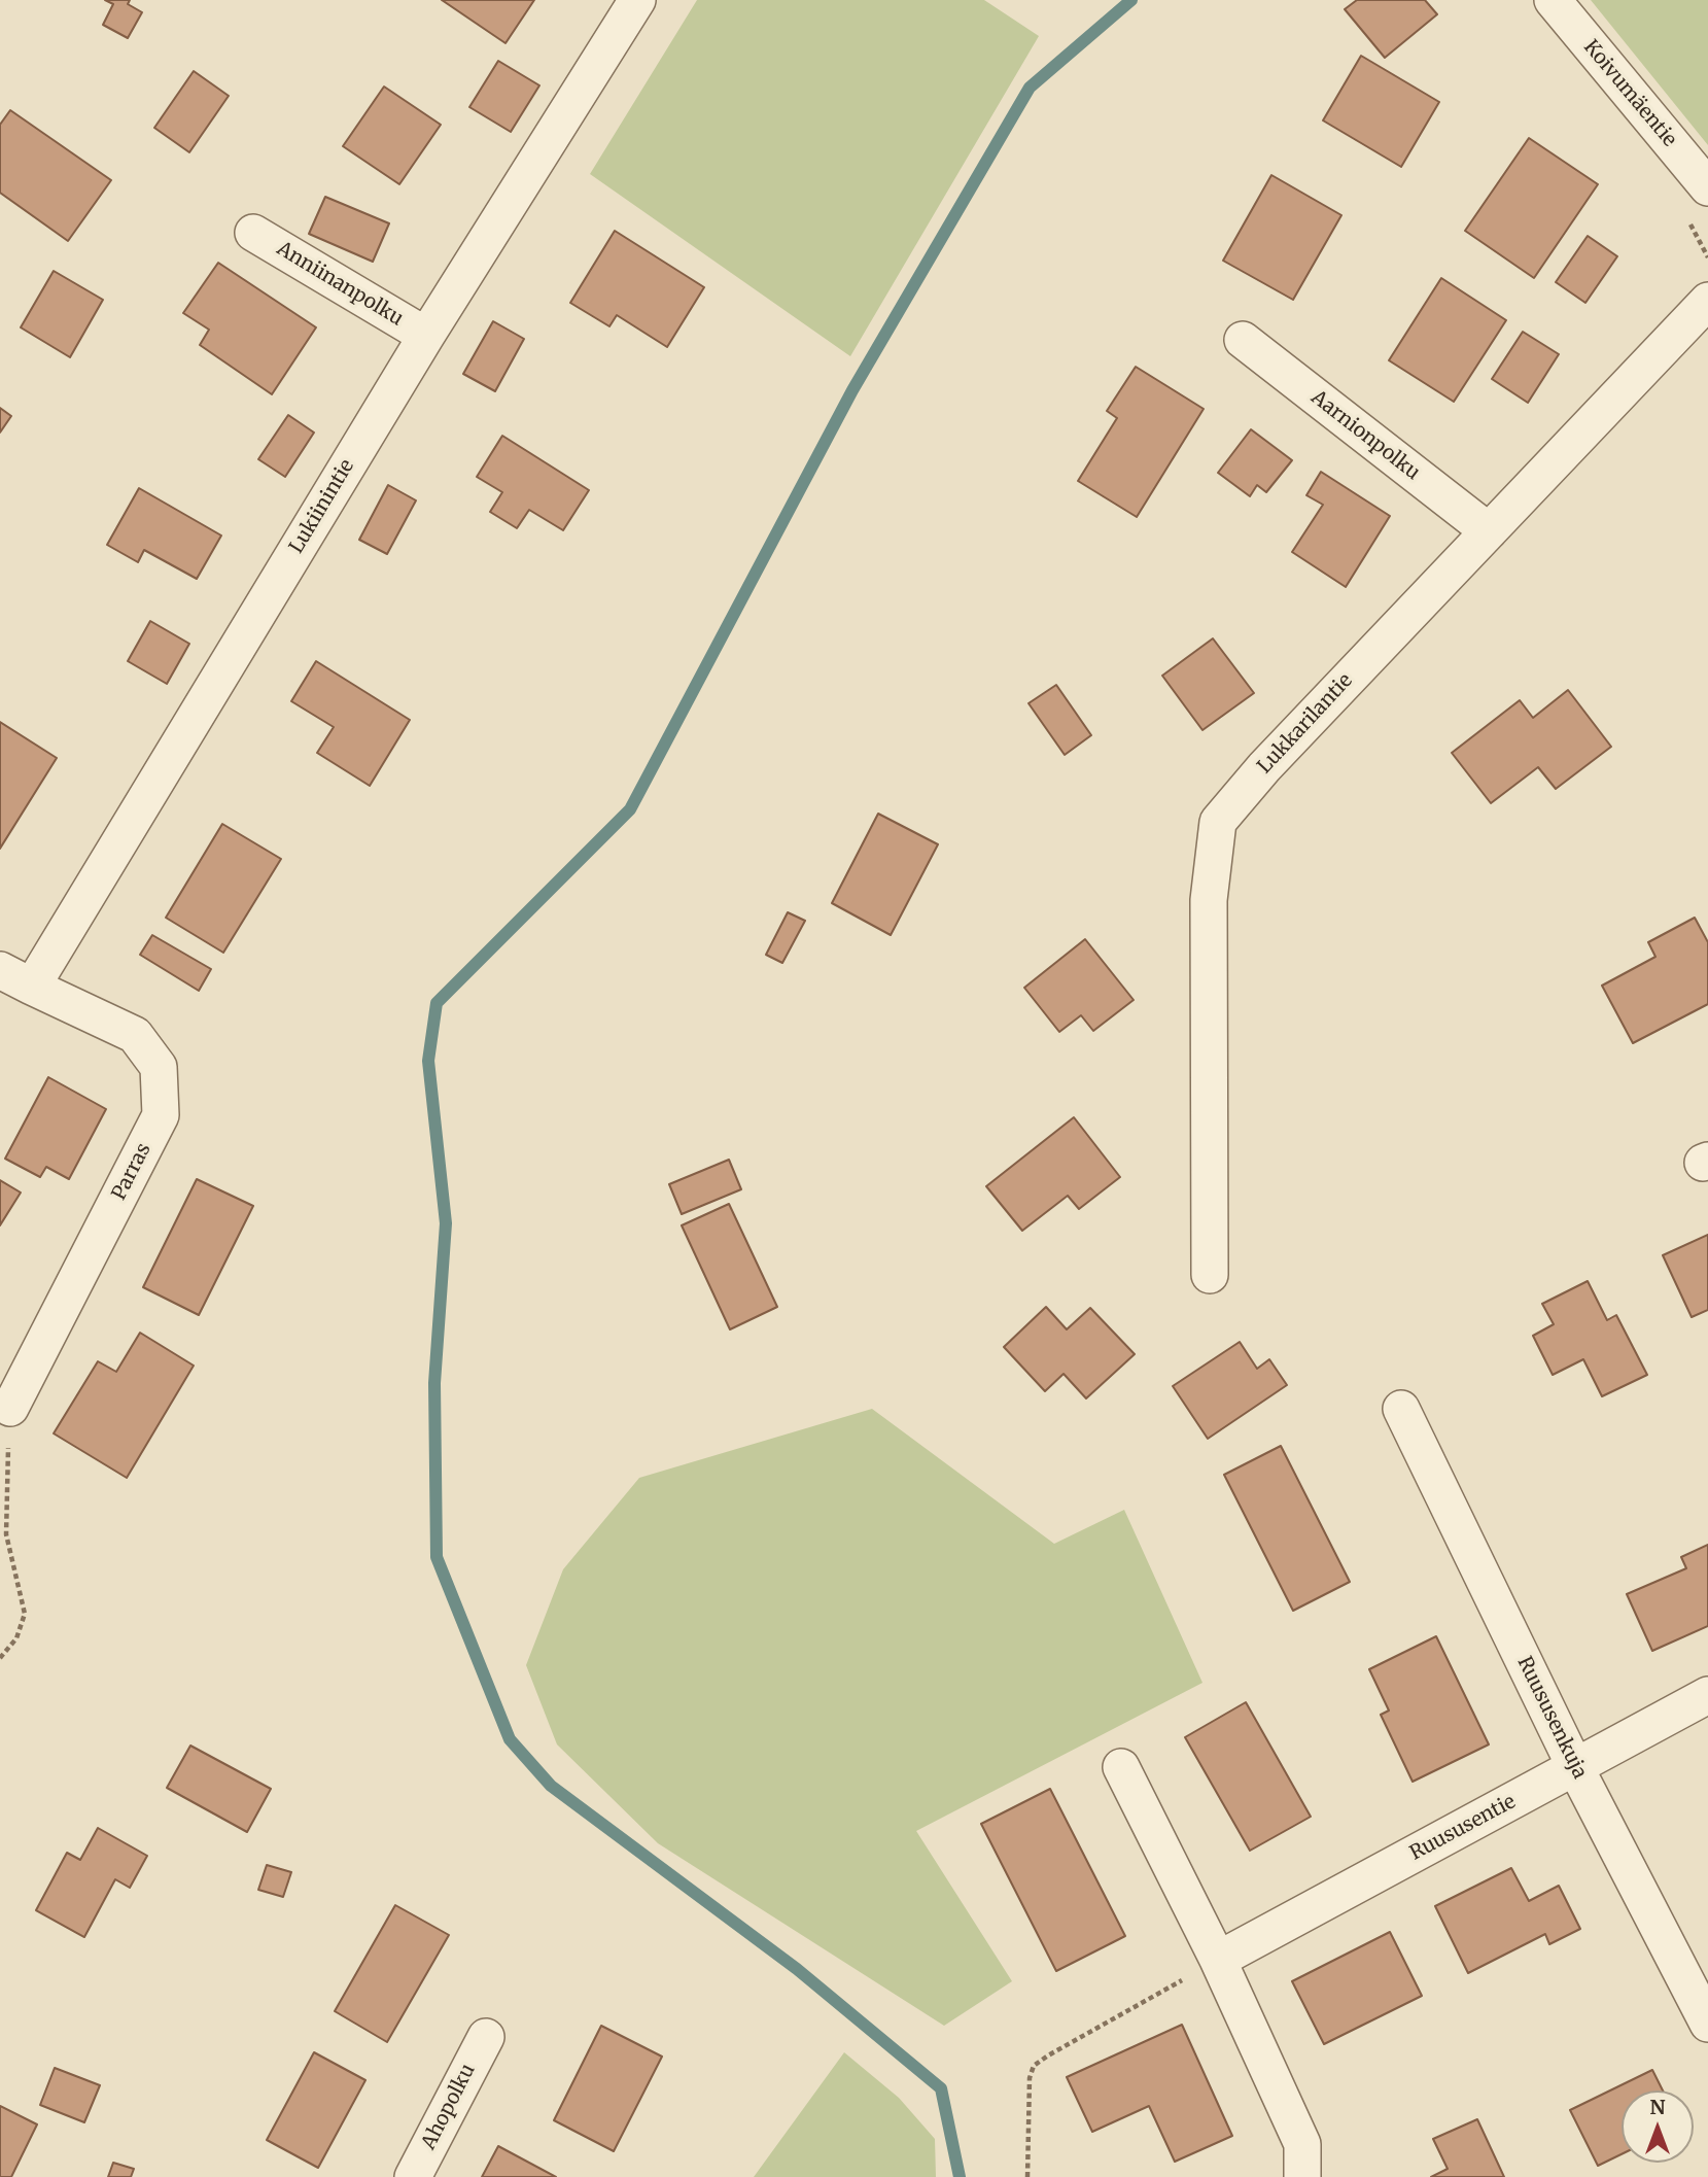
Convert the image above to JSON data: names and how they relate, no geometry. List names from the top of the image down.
{
  "streets": {
    "street": [
      "Koivumäentie",
      "Anniinanpolku",
      "Aarnionpolku",
      "Lukiinintie",
      "Lukkarilantie",
      "Parras",
      "Ruususenkuja",
      "Ruususentie",
      "Ahopolku"
    ]
  },
  "crossings": [
    ["Anniinanpolku", "Lukiinintie"],
    ["Aarnionpolku", "Lukkarilantie"],
    ["Lukiinintie", "Parras"],
    ["Ruususenkuja", "Ruususentie"]
  ],
  "north": "top"
}
